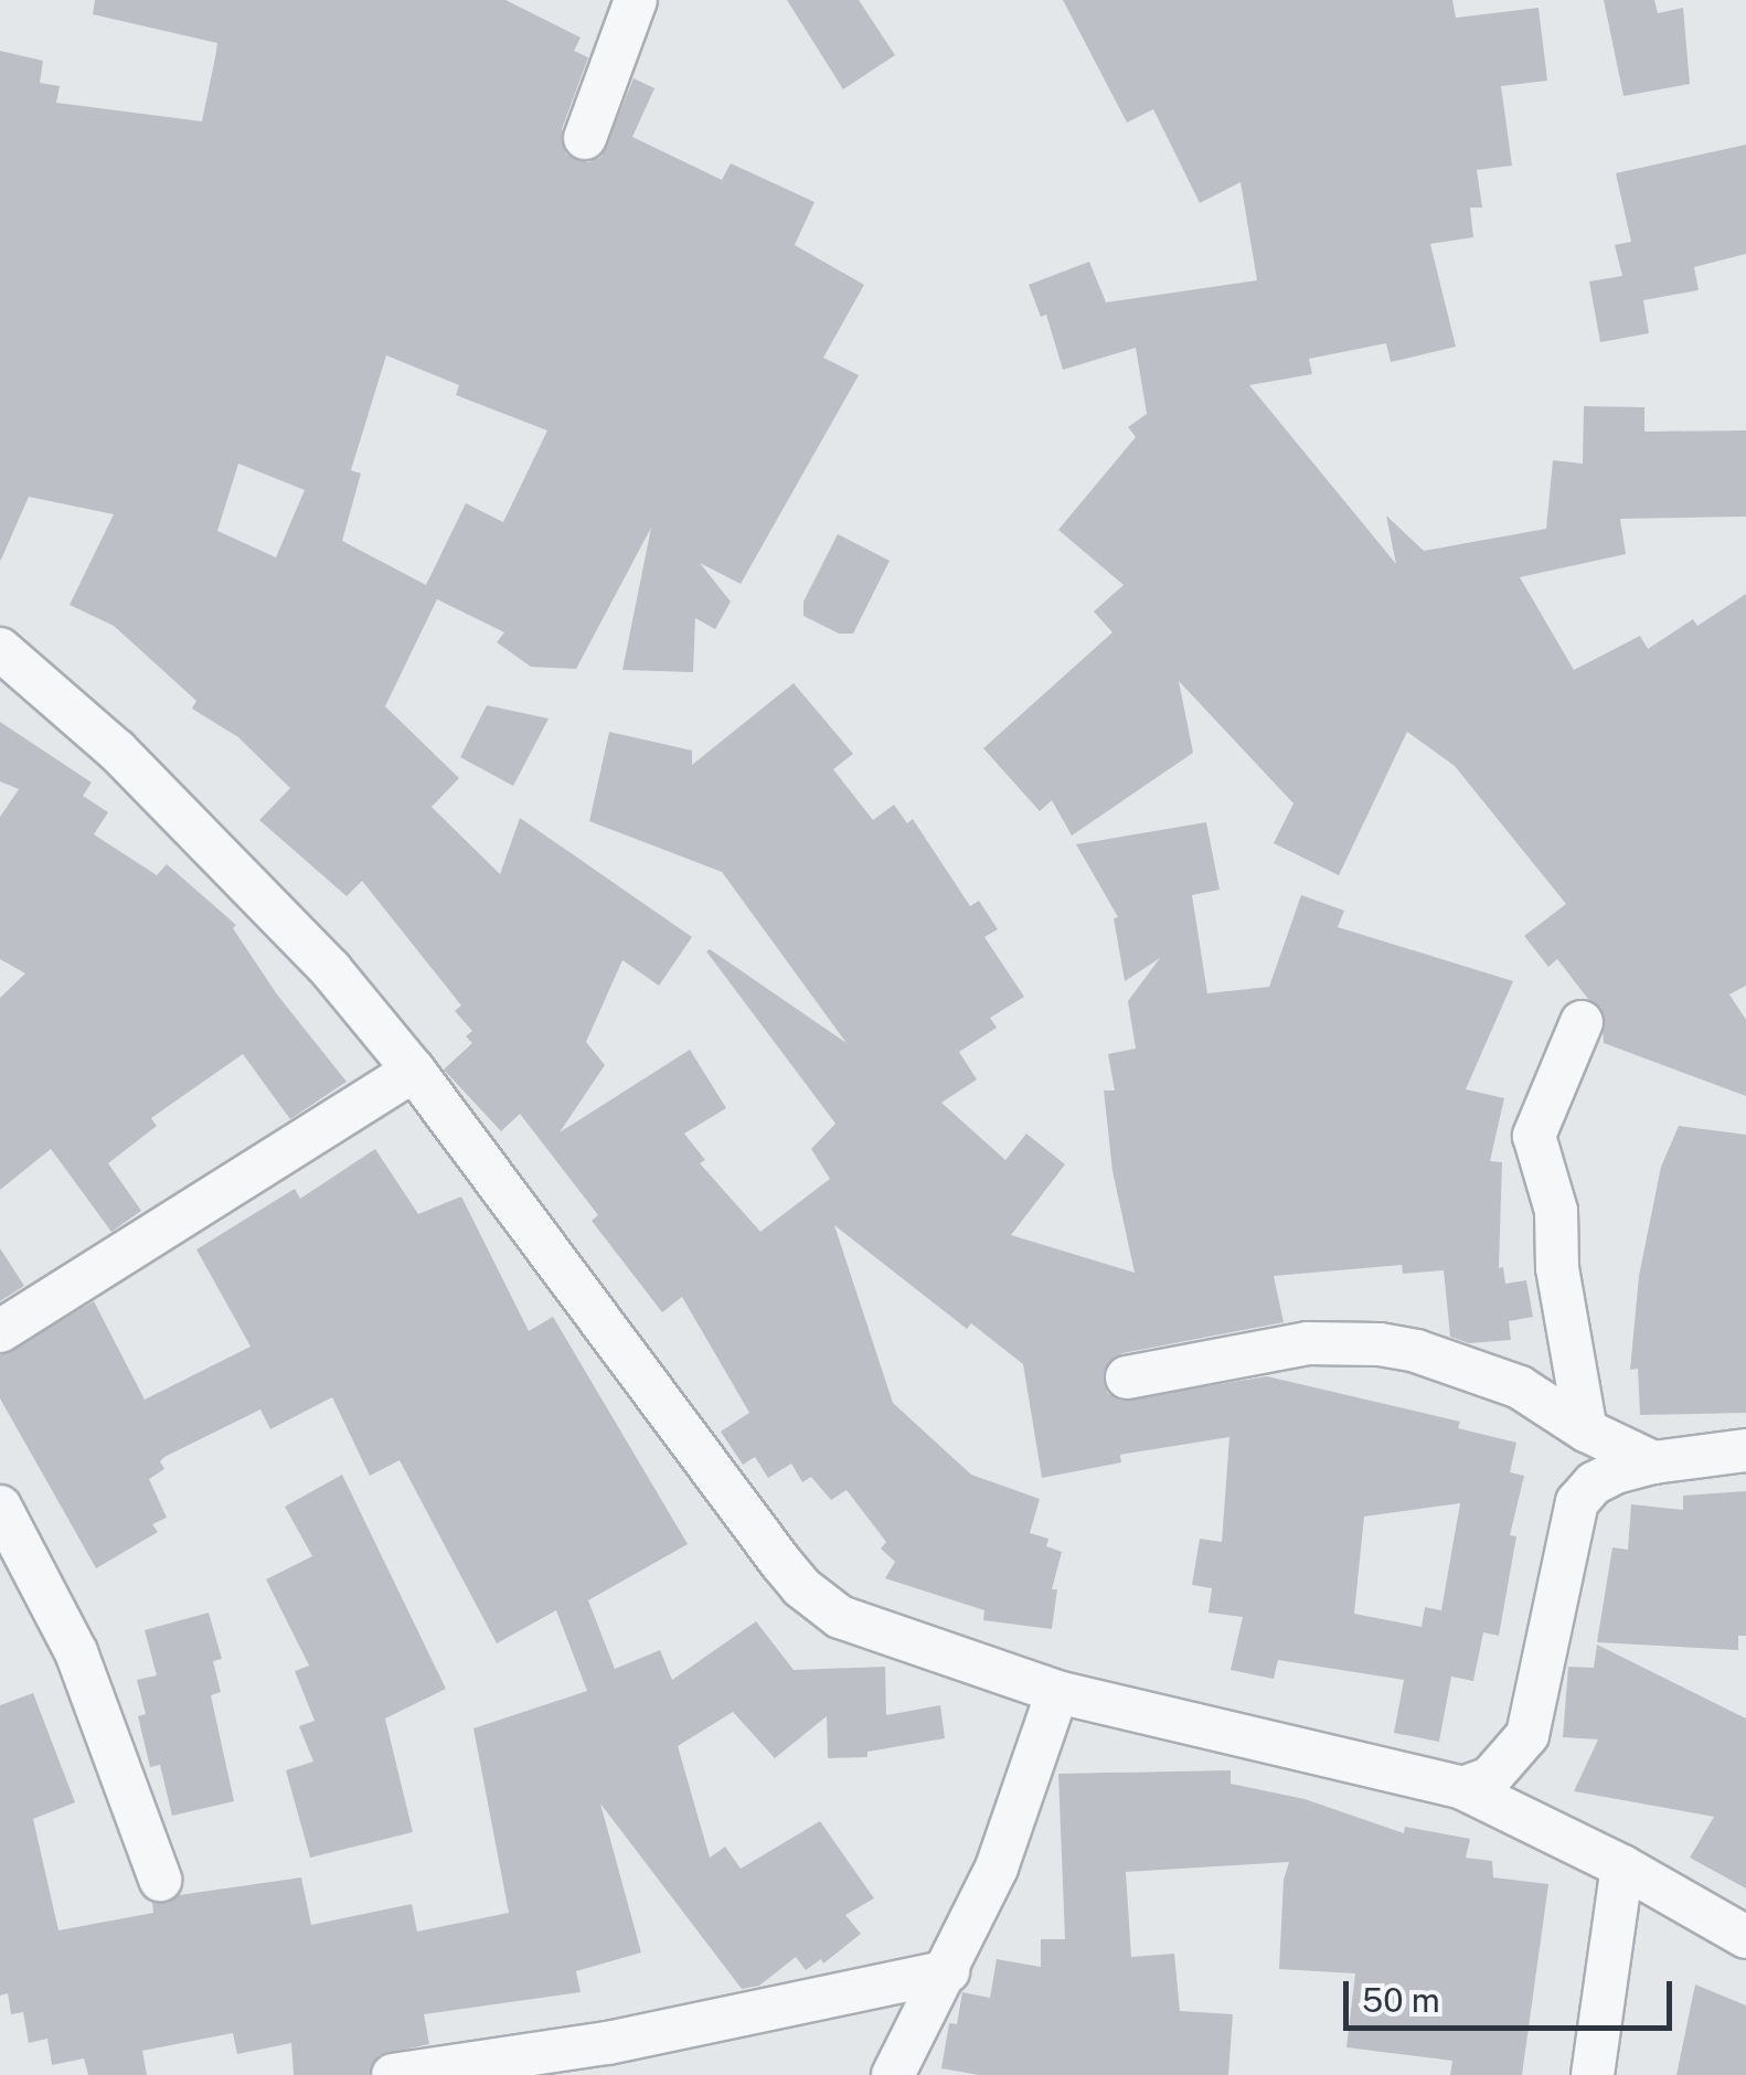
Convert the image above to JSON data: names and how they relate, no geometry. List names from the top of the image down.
{
  "scale_bar": "50 m"
}
